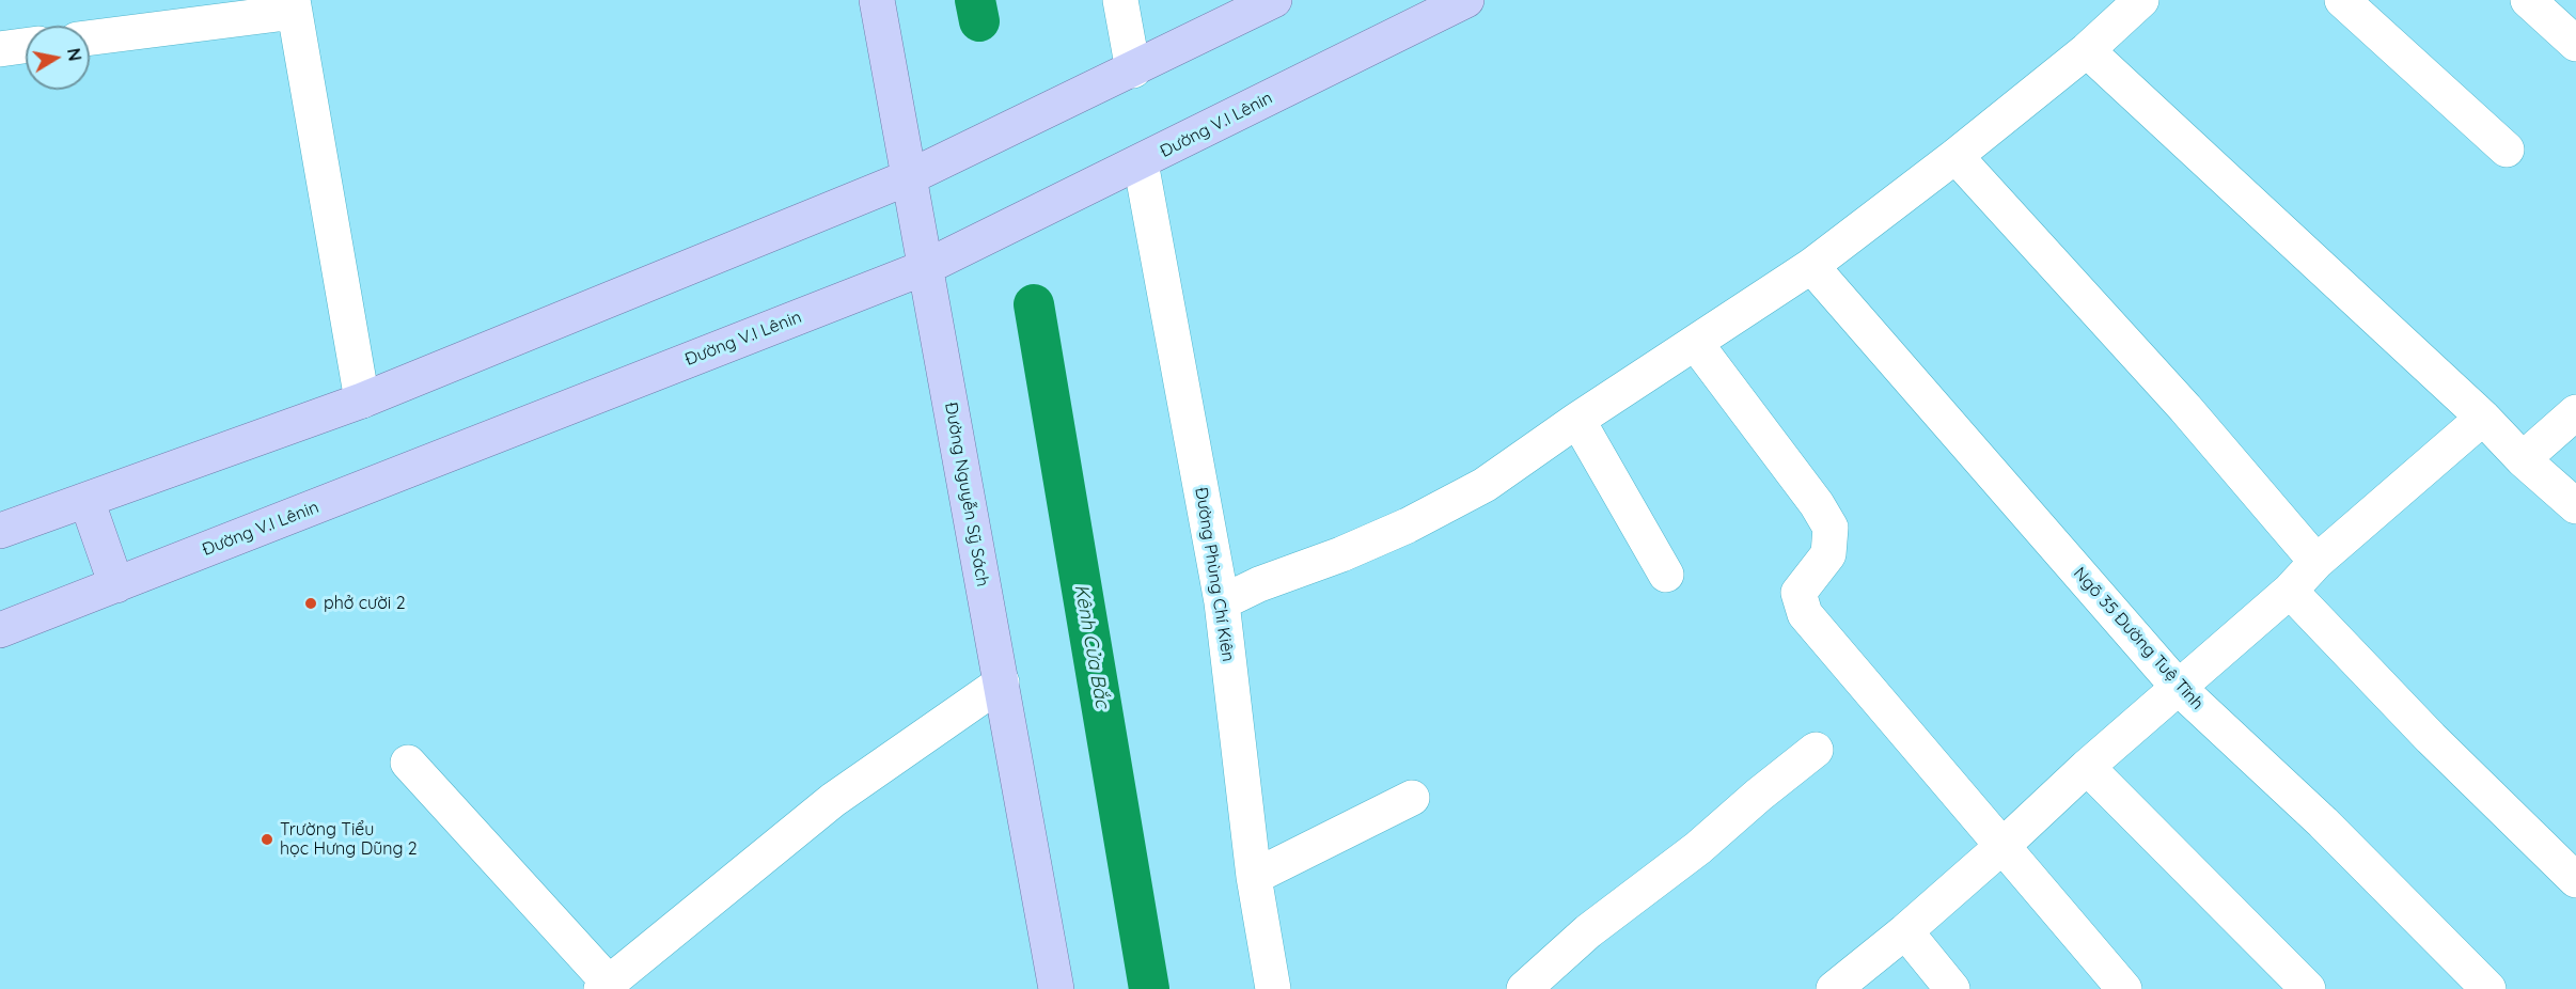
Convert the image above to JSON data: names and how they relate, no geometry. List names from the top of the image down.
{
  "streets": {
    "main road": ["Đường V.I Lênin", "Đường Nguyễn Sỹ Sách"],
    "street": ["Đường Phùng Chí Kiên", "Ngõ 35 Đường Tuệ Tĩnh"]
  },
  "crossings": [
    ["Đường V.I Lênin", "Đường Nguyễn Sỹ Sách"],
    ["Đường V.I Lênin", "Đường Phùng Chí Kiên"]
  ],
  "water": ["Kênh Cửa Bắc"],
  "places": ["phở cười 2", "Trường Tiểu học Hưng Dũng 2"],
  "north": "right"
}
